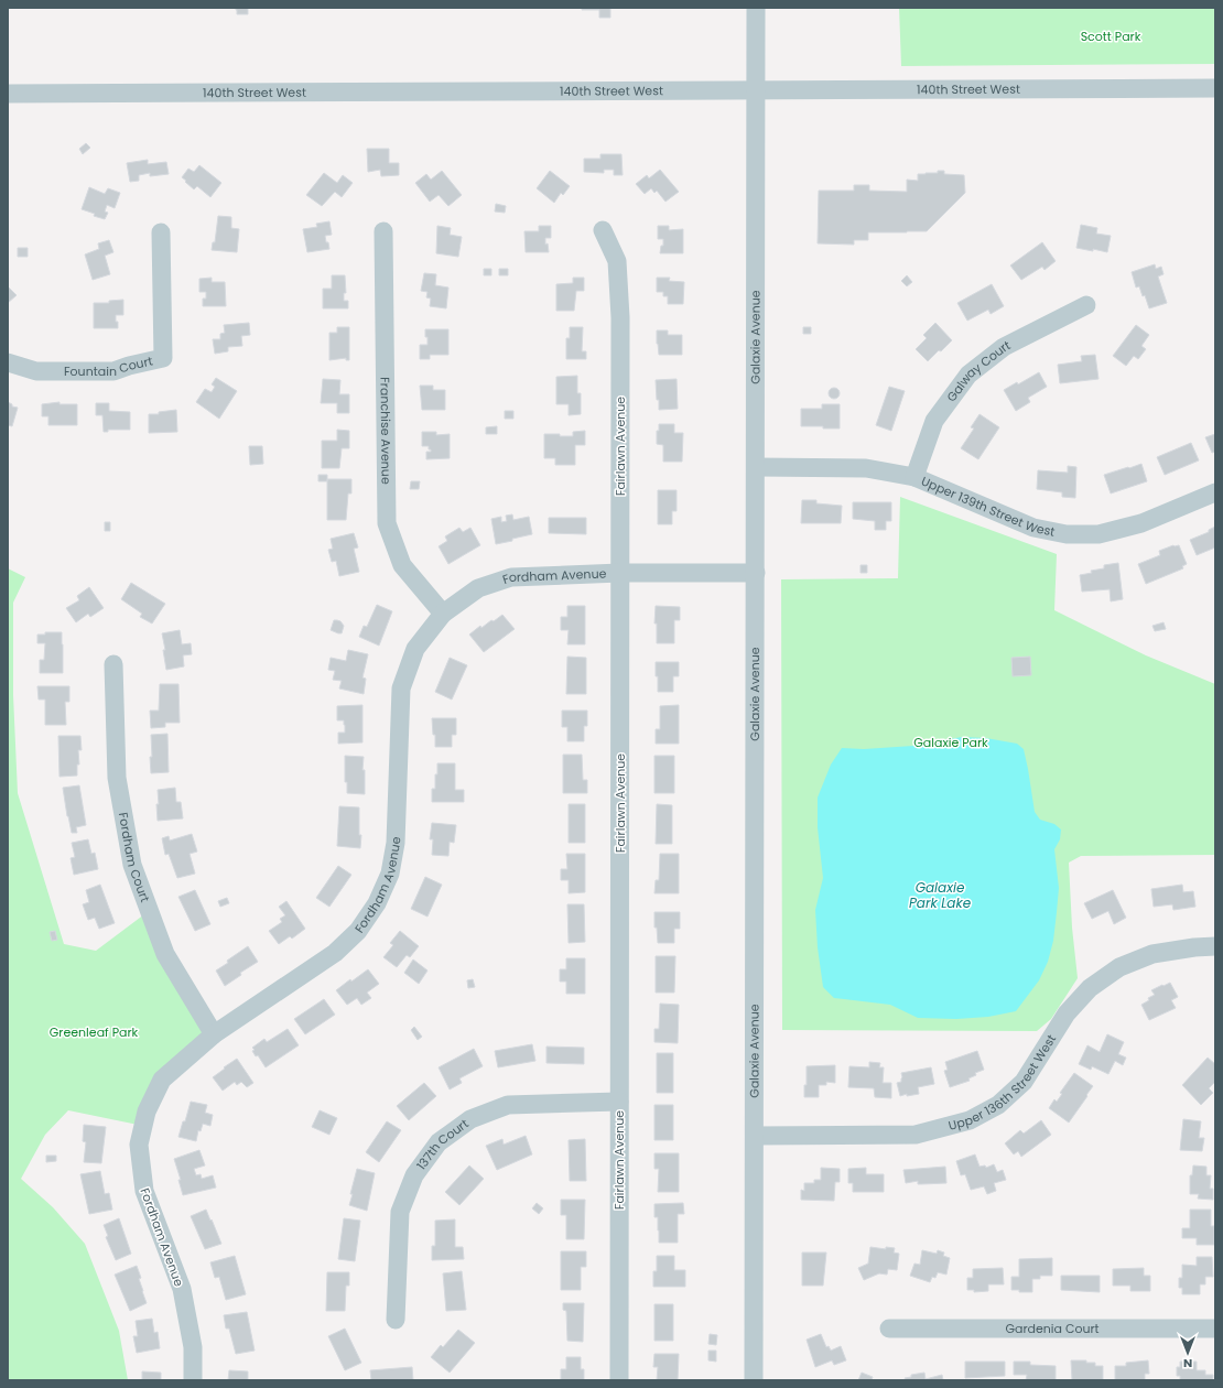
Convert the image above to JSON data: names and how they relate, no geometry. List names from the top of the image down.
{
  "streets": {
    "street": [
      "140th Street West",
      "Galaxie Avenue",
      "Fountain Court",
      "Galway Court",
      "Franchise Avenue",
      "Fairlawn Avenue",
      "Upper 139th Street West",
      "Fordham Avenue",
      "Fordham Court",
      "Upper 136th Street West",
      "137th Court",
      "Gardenia Court"
    ]
  },
  "crossings": [
    ["140th Street West", "Galaxie Avenue"],
    ["Galaxie Avenue", "Upper 139th Street West"],
    ["Galaxie Avenue", "Fordham Avenue"],
    ["Galaxie Avenue", "Upper 136th Street West"],
    ["Galway Court", "Upper 139th Street West"],
    ["Franchise Avenue", "Fordham Avenue"],
    ["Fairlawn Avenue", "Fordham Avenue"],
    ["Fairlawn Avenue", "137th Court"],
    ["Fordham Avenue", "Fordham Court"]
  ],
  "water": ["Galaxie Park Lake"],
  "parks": ["Scott Park", "Galaxie Park", "Greenleaf Park"],
  "north": "bottom"
}
